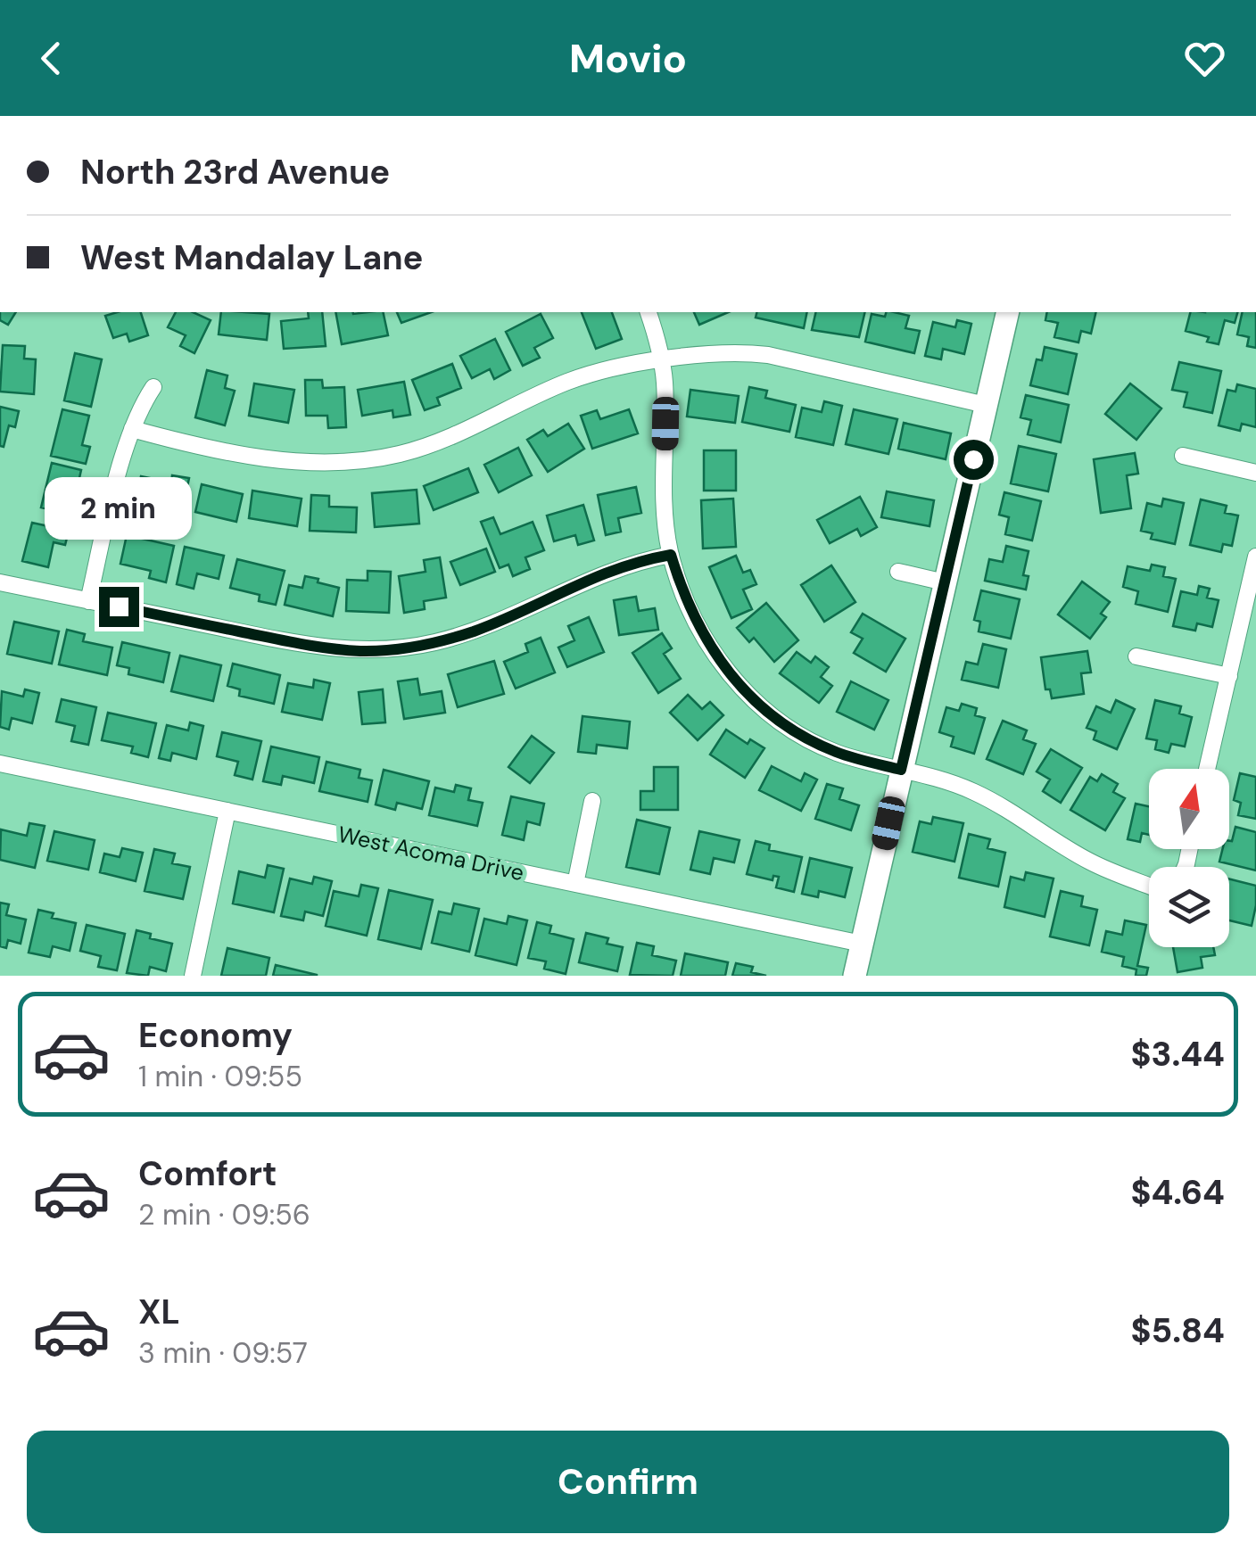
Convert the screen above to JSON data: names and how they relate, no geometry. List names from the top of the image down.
{
  "streets": {
    "street": ["West Acoma Drive"]
  },
  "north": "top",
  "page": {
    "header": "Movio",
    "banner": ["North 23rd Avenue", "West Mandalay Lane"],
    "bubble": "2 min",
    "list": [
      {
        "name": "Economy",
        "note": "1 min · 09:55",
        "value": "$3.44"
      },
      {
        "name": "Comfort",
        "note": "2 min · 09:56",
        "value": "$4.64"
      },
      {
        "name": "XL",
        "note": "3 min · 09:57",
        "value": "$5.84"
      }
    ],
    "buttons": "Confirm"
  }
}
